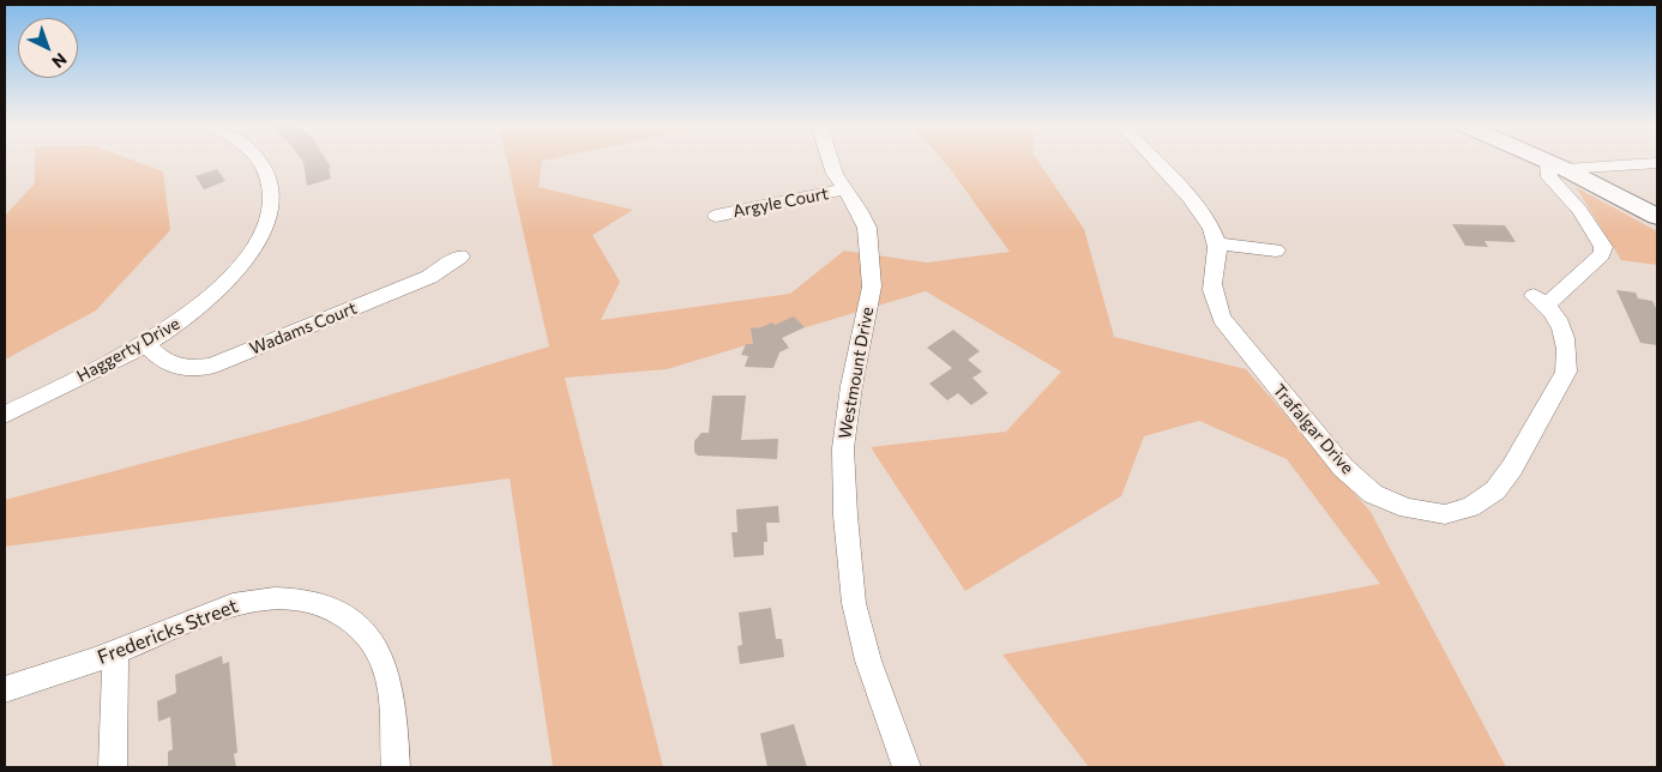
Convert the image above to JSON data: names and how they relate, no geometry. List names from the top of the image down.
{
  "streets": {
    "street": [
      "Argyle Court",
      "Wadams Court",
      "Haggerty Drive",
      "Westmount Drive",
      "Trafalgar Drive",
      "Fredericks Street"
    ]
  },
  "crossings": [
    ["Argyle Court", "Westmount Drive"],
    ["Wadams Court", "Haggerty Drive"]
  ],
  "north": "bottom right"
}
